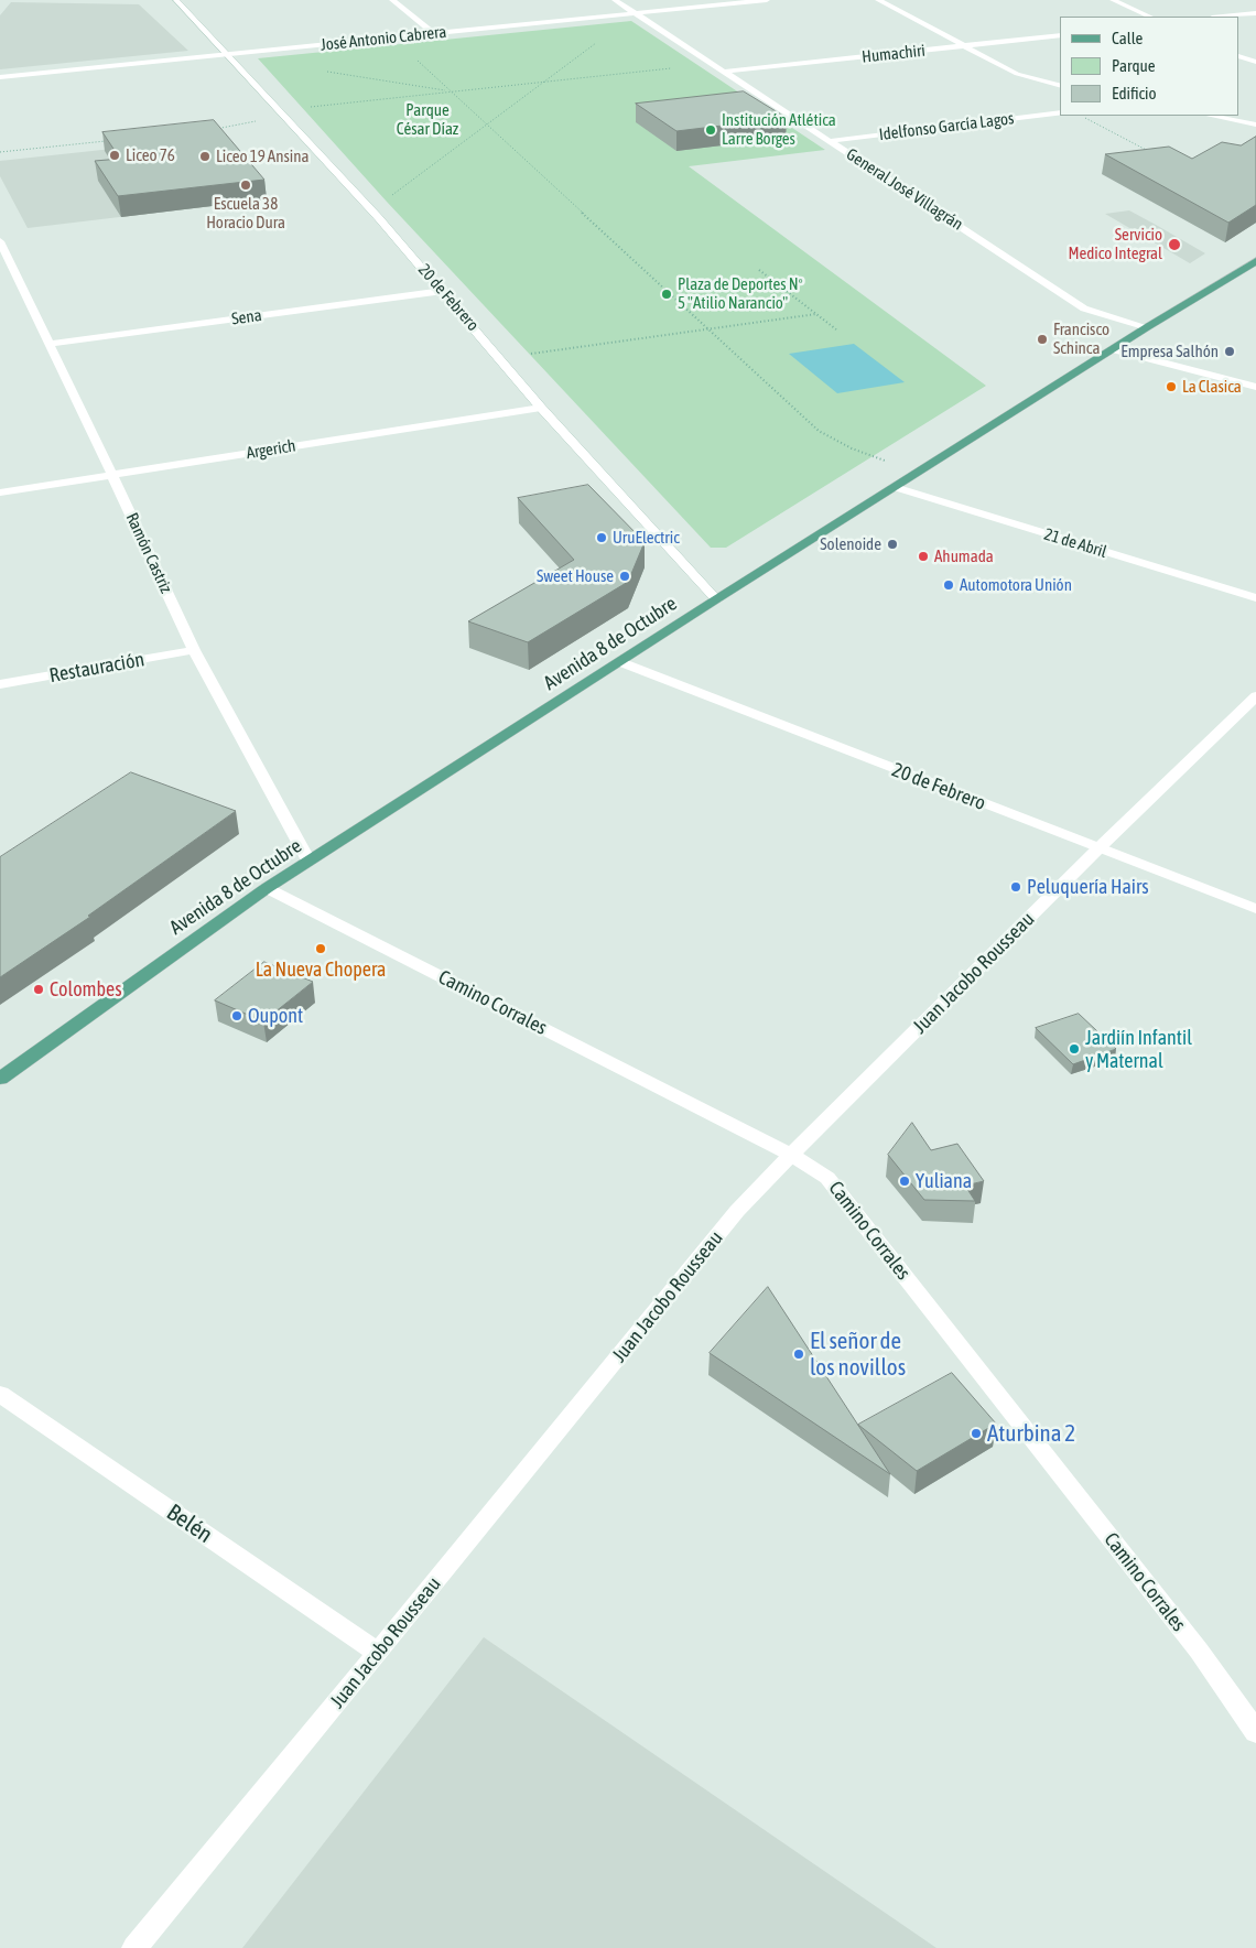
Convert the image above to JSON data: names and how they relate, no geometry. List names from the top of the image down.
{
  "streets": {
    "main road": ["Avenida 8 de Octubre"],
    "street": [
      "José Antonio Cabrera",
      "Humachiri",
      "Idelfonso García Lagos",
      "General José Villagrán",
      "20 de Febrero",
      "Sena",
      "Argerich",
      "21 de Abril",
      "Ramón Castriz",
      "Restauración",
      "Juan Jacobo Rousseau",
      "Camino Corrales",
      "Belén"
    ]
  },
  "crossings": [
    ["José Antonio Cabrera", "General José Villagrán"],
    ["José Antonio Cabrera", "20 de Febrero"],
    ["Humachiri", "General José Villagrán"],
    ["Idelfonso García Lagos", "General José Villagrán"],
    ["General José Villagrán", "Avenida 8 de Octubre"],
    ["20 de Febrero", "Sena"],
    ["20 de Febrero", "Argerich"],
    ["20 de Febrero", "Avenida 8 de Octubre"],
    ["20 de Febrero", "Juan Jacobo Rousseau"],
    ["Sena", "Ramón Castriz"],
    ["Argerich", "Ramón Castriz"],
    ["21 de Abril", "Avenida 8 de Octubre"],
    ["Ramón Castriz", "Avenida 8 de Octubre"],
    ["Ramón Castriz", "Restauración"],
    ["Avenida 8 de Octubre", "Camino Corrales"],
    ["Juan Jacobo Rousseau", "Camino Corrales"],
    ["Juan Jacobo Rousseau", "Belén"]
  ],
  "parks": ["Parque César Díaz"],
  "places": [
    "Institución Atlética Larre Borges",
    "Liceo 76",
    "Liceo 19 Ansina",
    "Escuela 38 Horacio Dura",
    "Servicio Medico Integral",
    "Plaza de Deportes Nº 5 \"Atilio Narancio\"",
    "Francisco Schinca",
    "Empresa Salhón",
    "La Clasica",
    "UruElectric",
    "Solenoide",
    "Ahumada",
    "Sweet House",
    "Automotora Unión",
    "Peluquería Hairs",
    "La Nueva Chopera",
    "Colombes",
    "Oupont",
    "Jardiín Infantil y Maternal",
    "Yuliana",
    "El señor de los novillos",
    "Aturbina 2"
  ],
  "legend": ["Calle", "Parque", "Edificio"]
}
